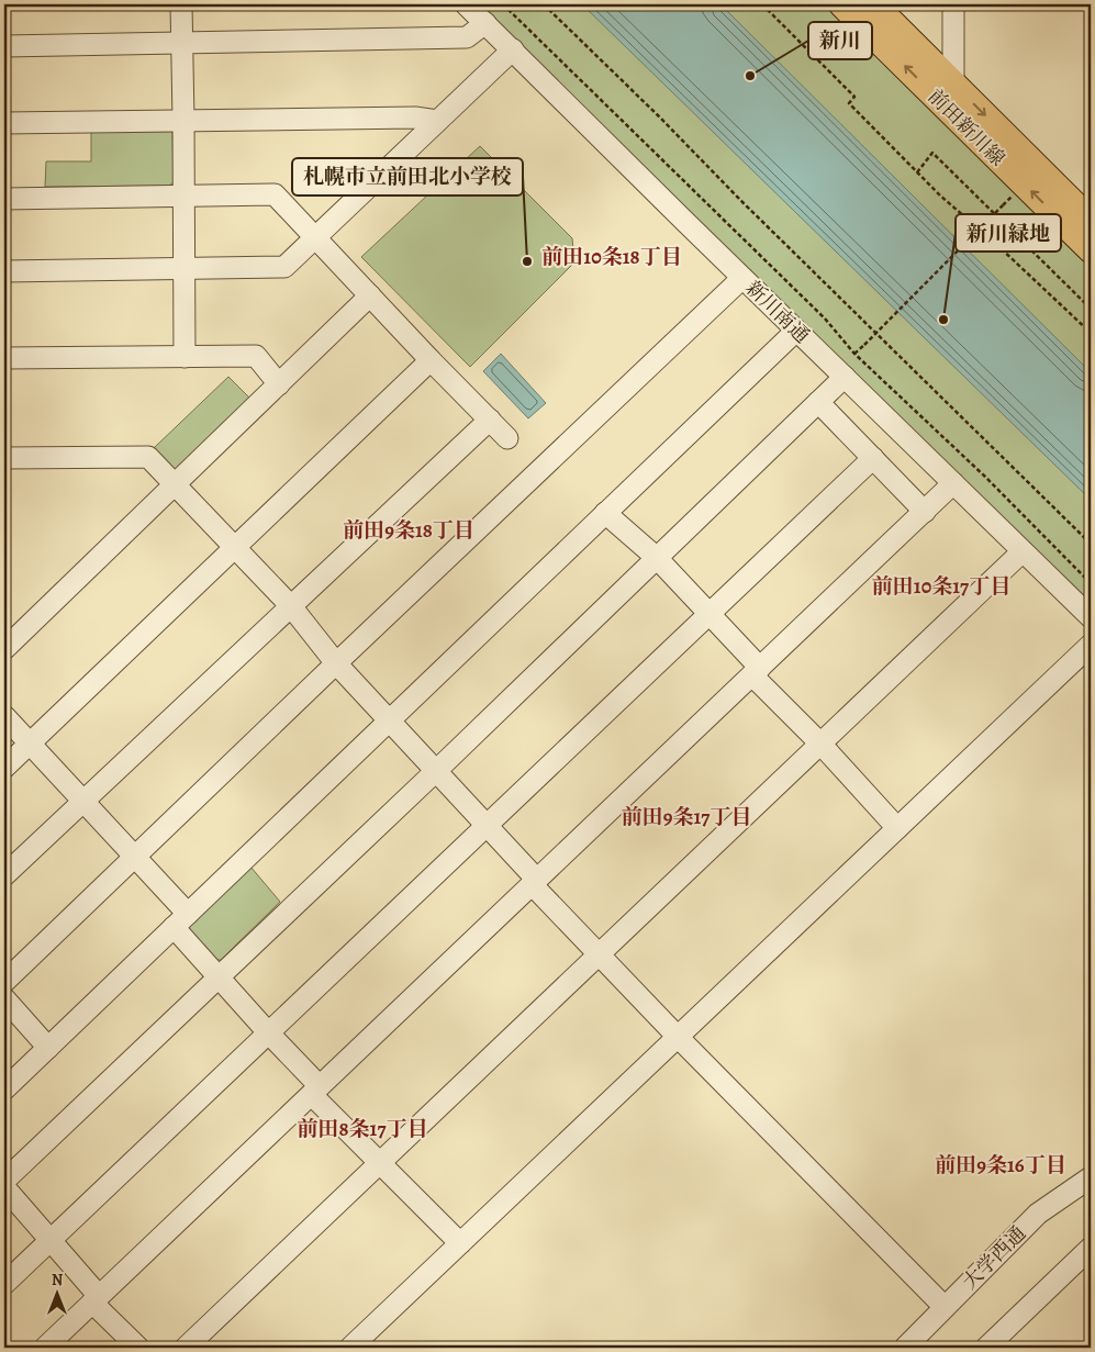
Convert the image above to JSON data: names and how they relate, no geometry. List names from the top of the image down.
{
  "streets": {
    "main road": ["前田新川線"],
    "street": ["新川南通", "大学西通"]
  },
  "districts": [
    "前田10条18丁目",
    "前田9条18丁目",
    "前田10条17丁目",
    "前田9条17丁目",
    "前田8条17丁目",
    "前田9条16丁目"
  ],
  "places": ["新川", "札幌市立前田北小学校", "新川緑地"],
  "north": "top"
}
